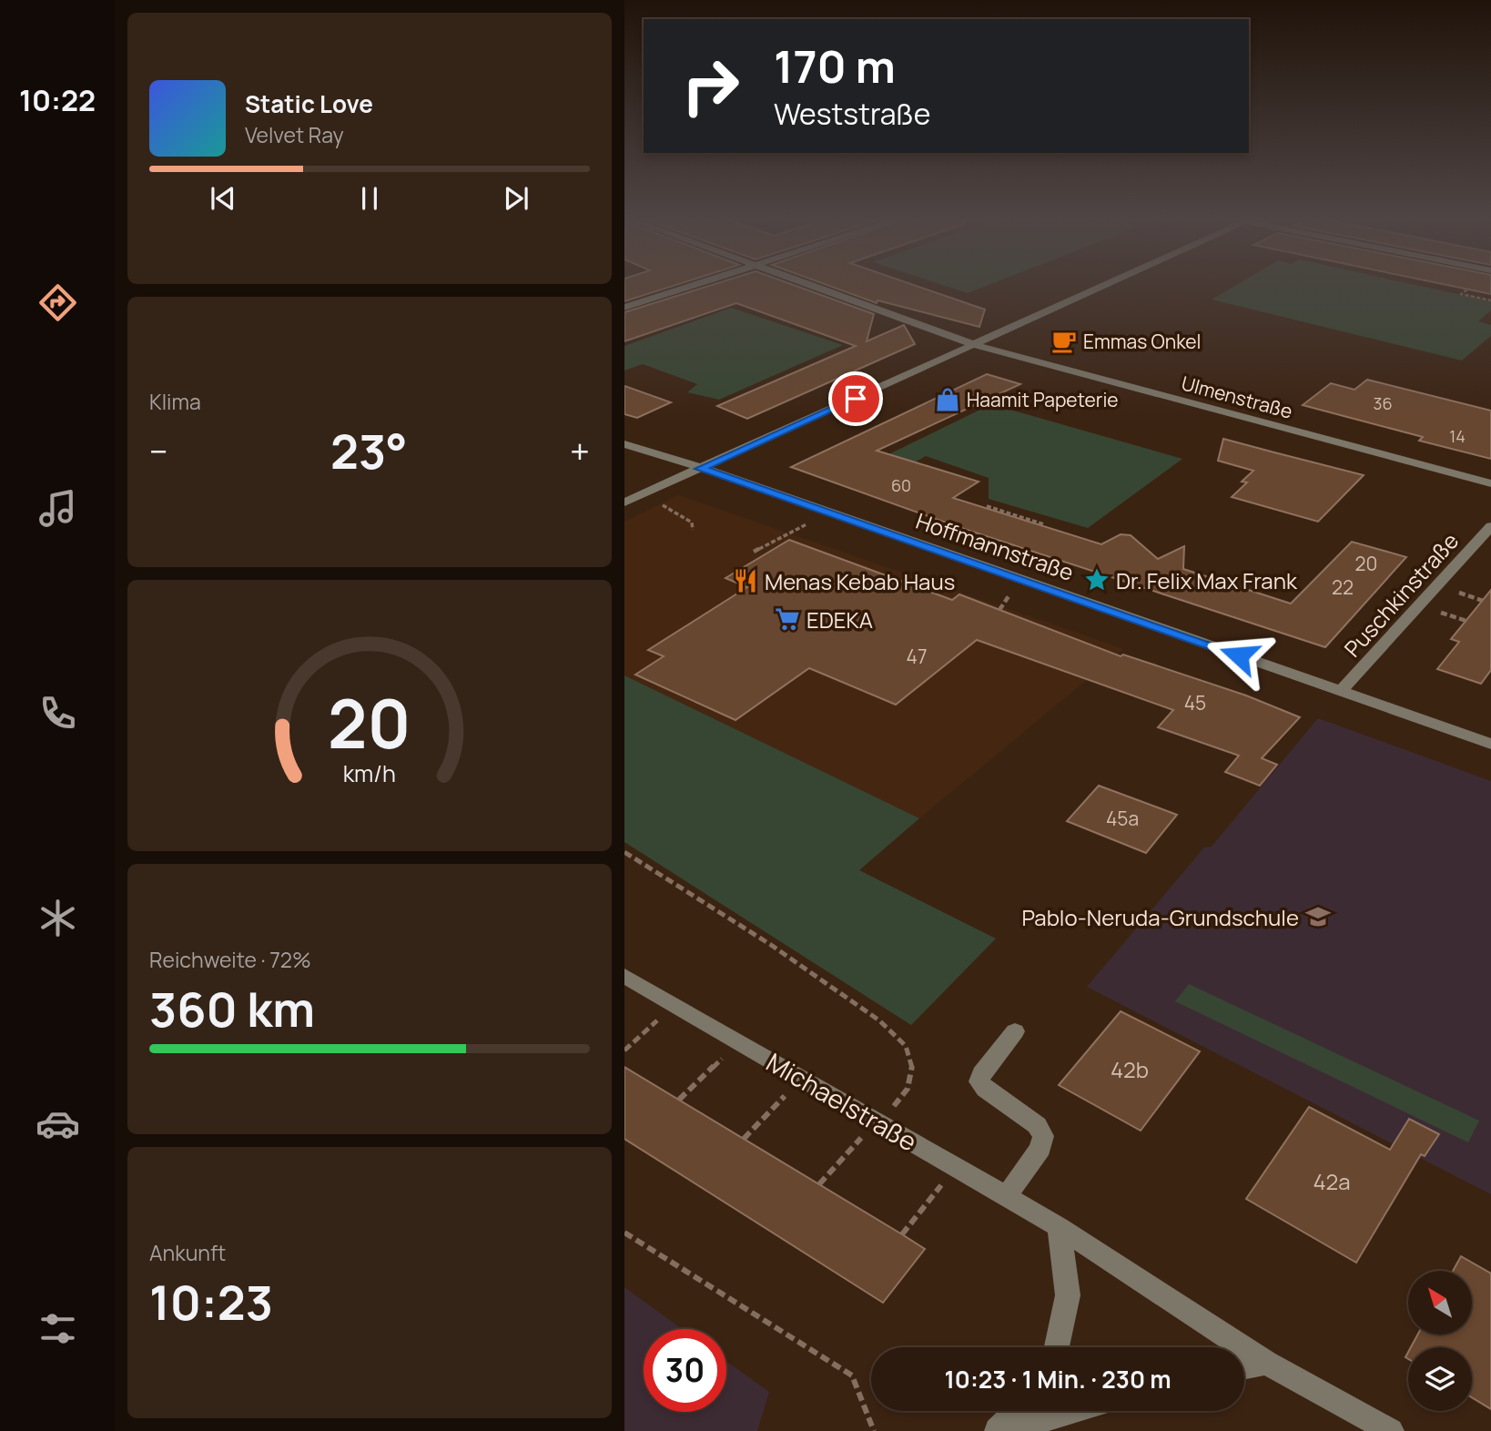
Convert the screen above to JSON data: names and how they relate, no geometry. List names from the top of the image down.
{
  "streets": {
    "street": [
      "Ulmenstraße",
      "Hoffmannstraße",
      "Puschkinstraße",
      "Michaelstraße"
    ]
  },
  "crossings": [
    ["Hoffmannstraße", "Puschkinstraße"]
  ],
  "places": {
    "cafe": ["Emmas Onkel"],
    "shop": ["Haamit Papeterie"],
    "place": ["Dr. Felix Max Frank"],
    "restaurant": ["Menas Kebab Haus"],
    "supermarket": ["EDEKA"],
    "school or university": ["Pablo-Neruda-Grundschule"]
  },
  "house_numbers": [
    "36",
    "14",
    "60",
    "20",
    "22",
    "47",
    "45",
    "45a",
    "42b",
    "42a"
  ],
  "north": "top left",
  "page": {
    "tabs": "10:22",
    "turn": ["170 m", "Weststraße"],
    "song": ["Static Love", "Velvet Ray"],
    "tile": [
      "Klima",
      ["Reichweite · 72%", "360 km"],
      ["Ankunft", "10:23"]
    ],
    "heat": ["−", "23°", "+"],
    "limit": "30",
    "trip": "10:23 · 1 Min. · 230 m",
    "gauge": ["20", "km/h"]
  }
}
